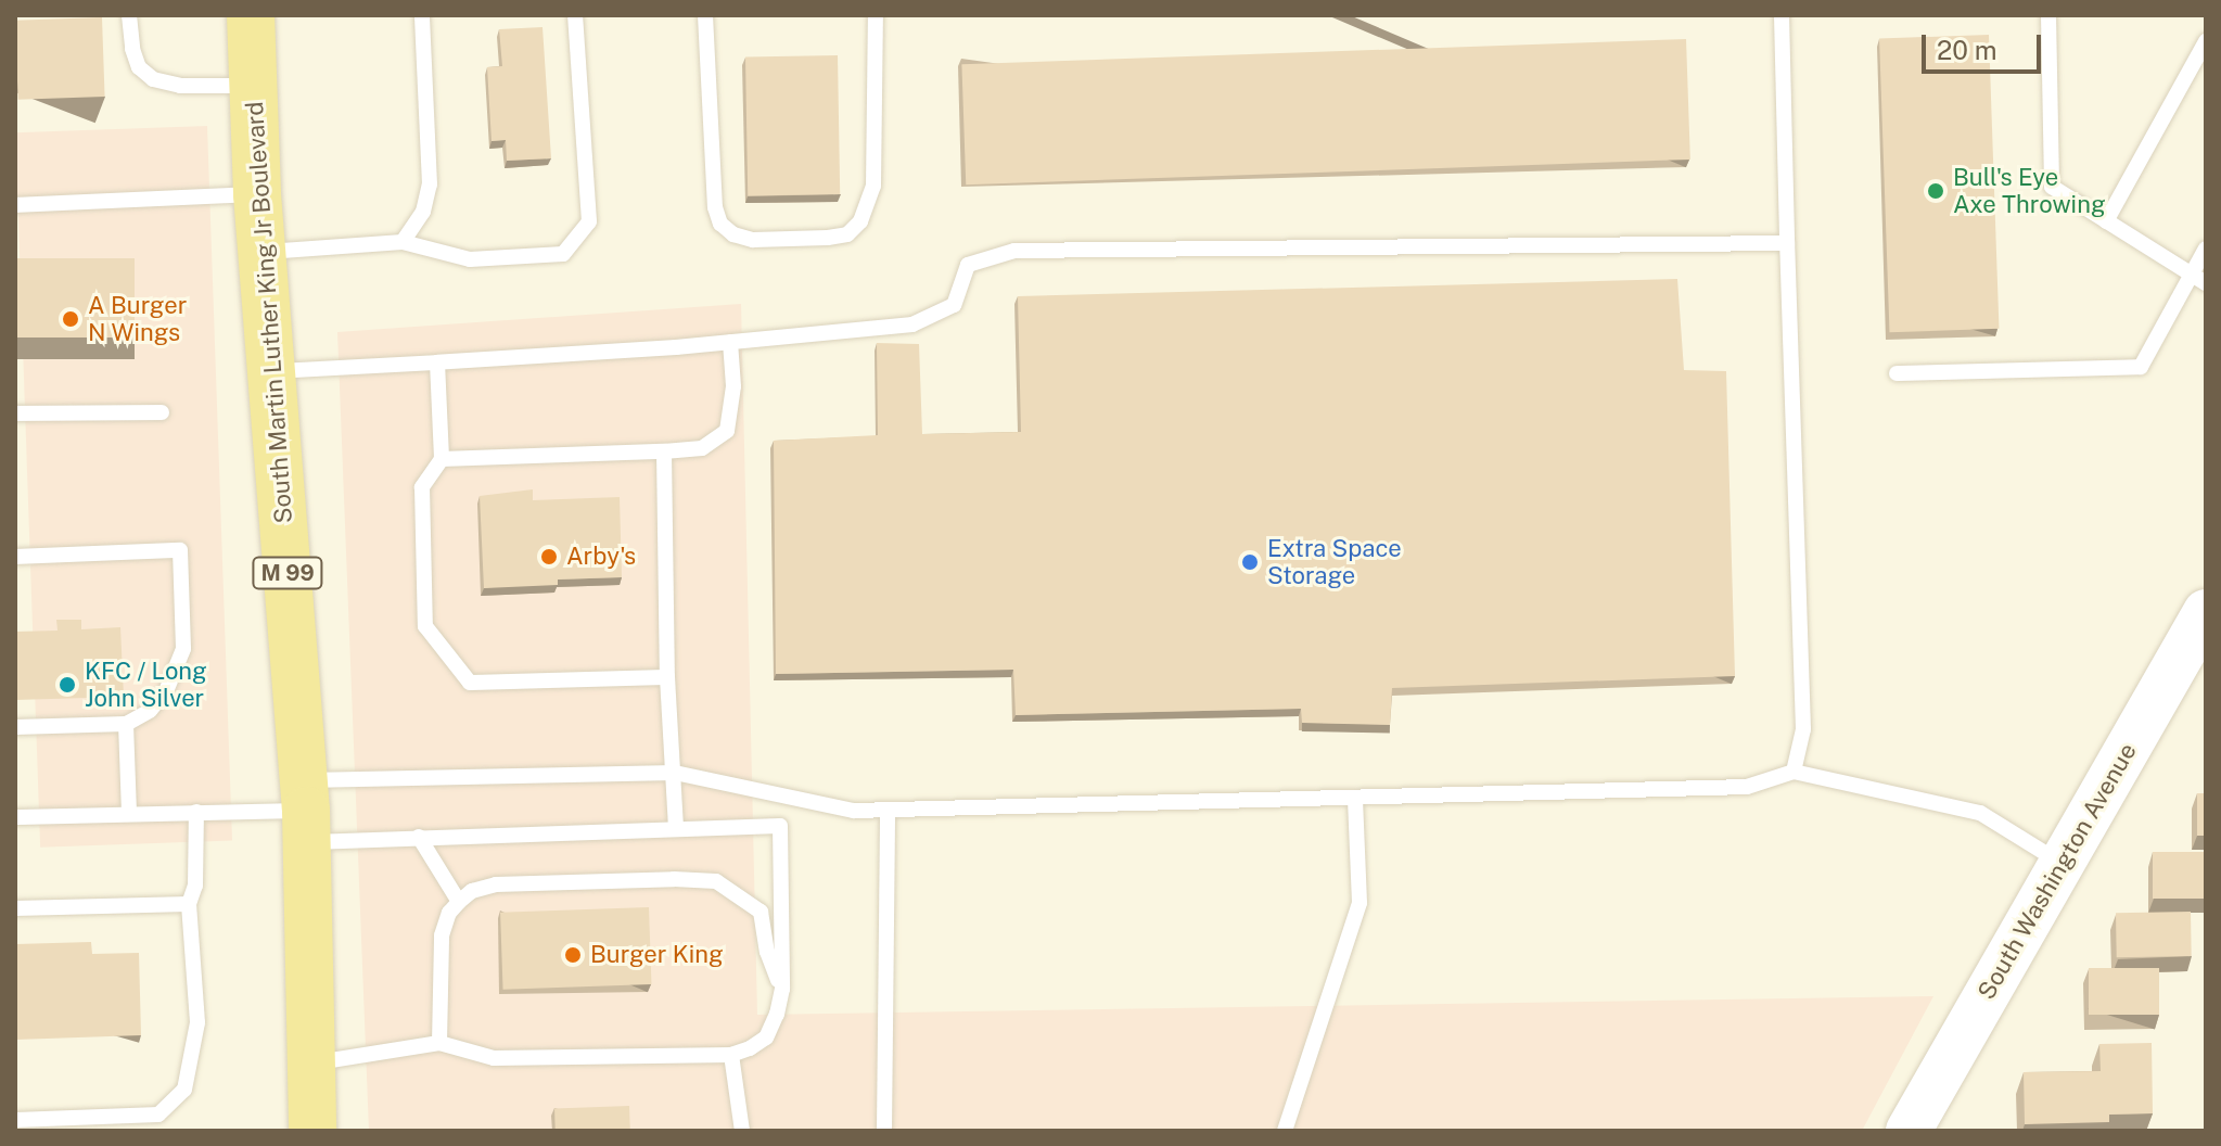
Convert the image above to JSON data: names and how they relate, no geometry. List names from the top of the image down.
{
  "streets": {
    "main road": ["South Martin Luther King Jr Boulevard", "M 99"],
    "street": ["South Washington Avenue"]
  },
  "places": [
    "Bull's Eye Axe Throwing",
    "A Burger N Wings",
    "Arby's",
    "Extra Space Storage",
    "KFC / Long John Silver",
    "Burger King"
  ],
  "scale_bar": "20 m"
}
